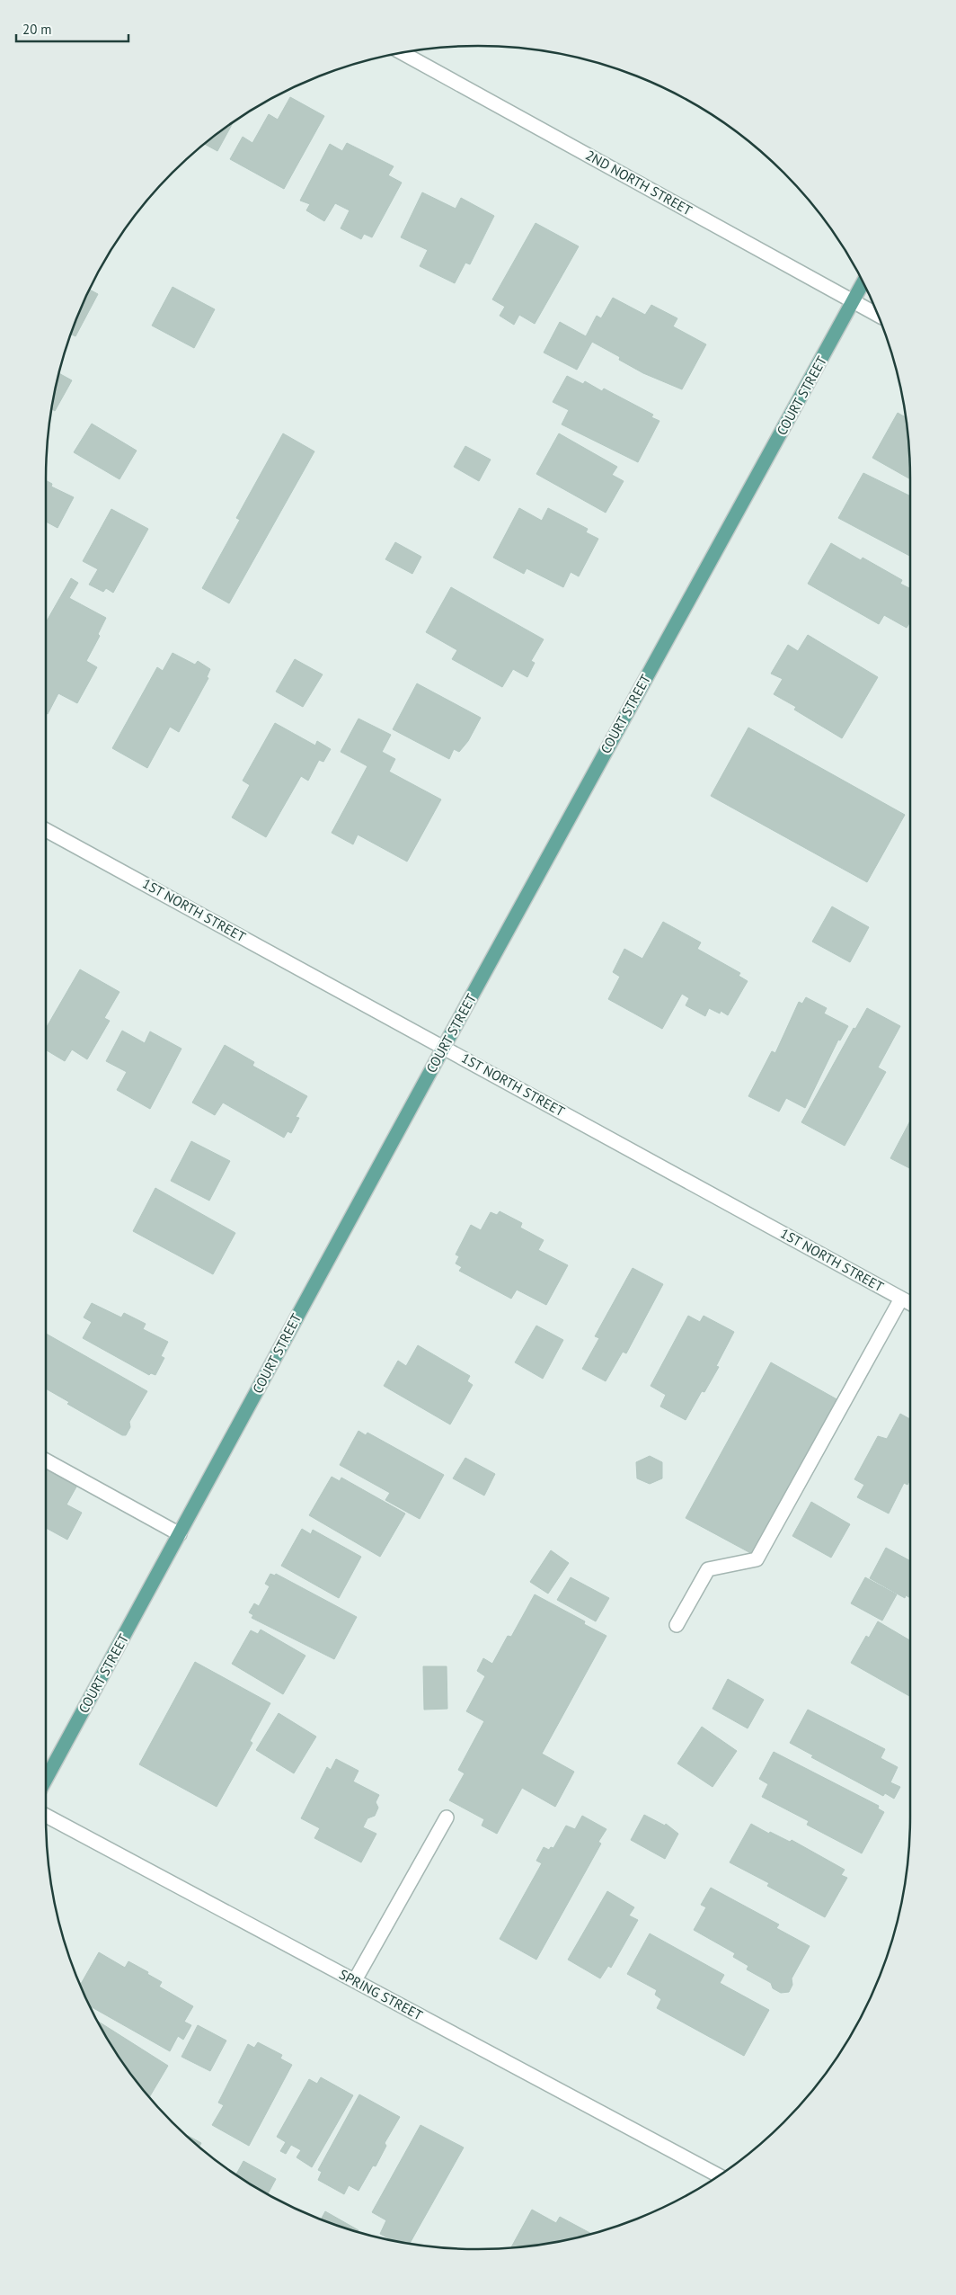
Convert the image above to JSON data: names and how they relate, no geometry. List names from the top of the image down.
{
  "streets": {
    "main road": ["COURT STREET"],
    "street": ["2ND NORTH STREET", "1ST NORTH STREET", "SPRING STREET"]
  },
  "crossings": [
    ["2ND NORTH STREET", "COURT STREET"],
    ["COURT STREET", "1ST NORTH STREET"]
  ],
  "scale_bar": "20 m"
}
